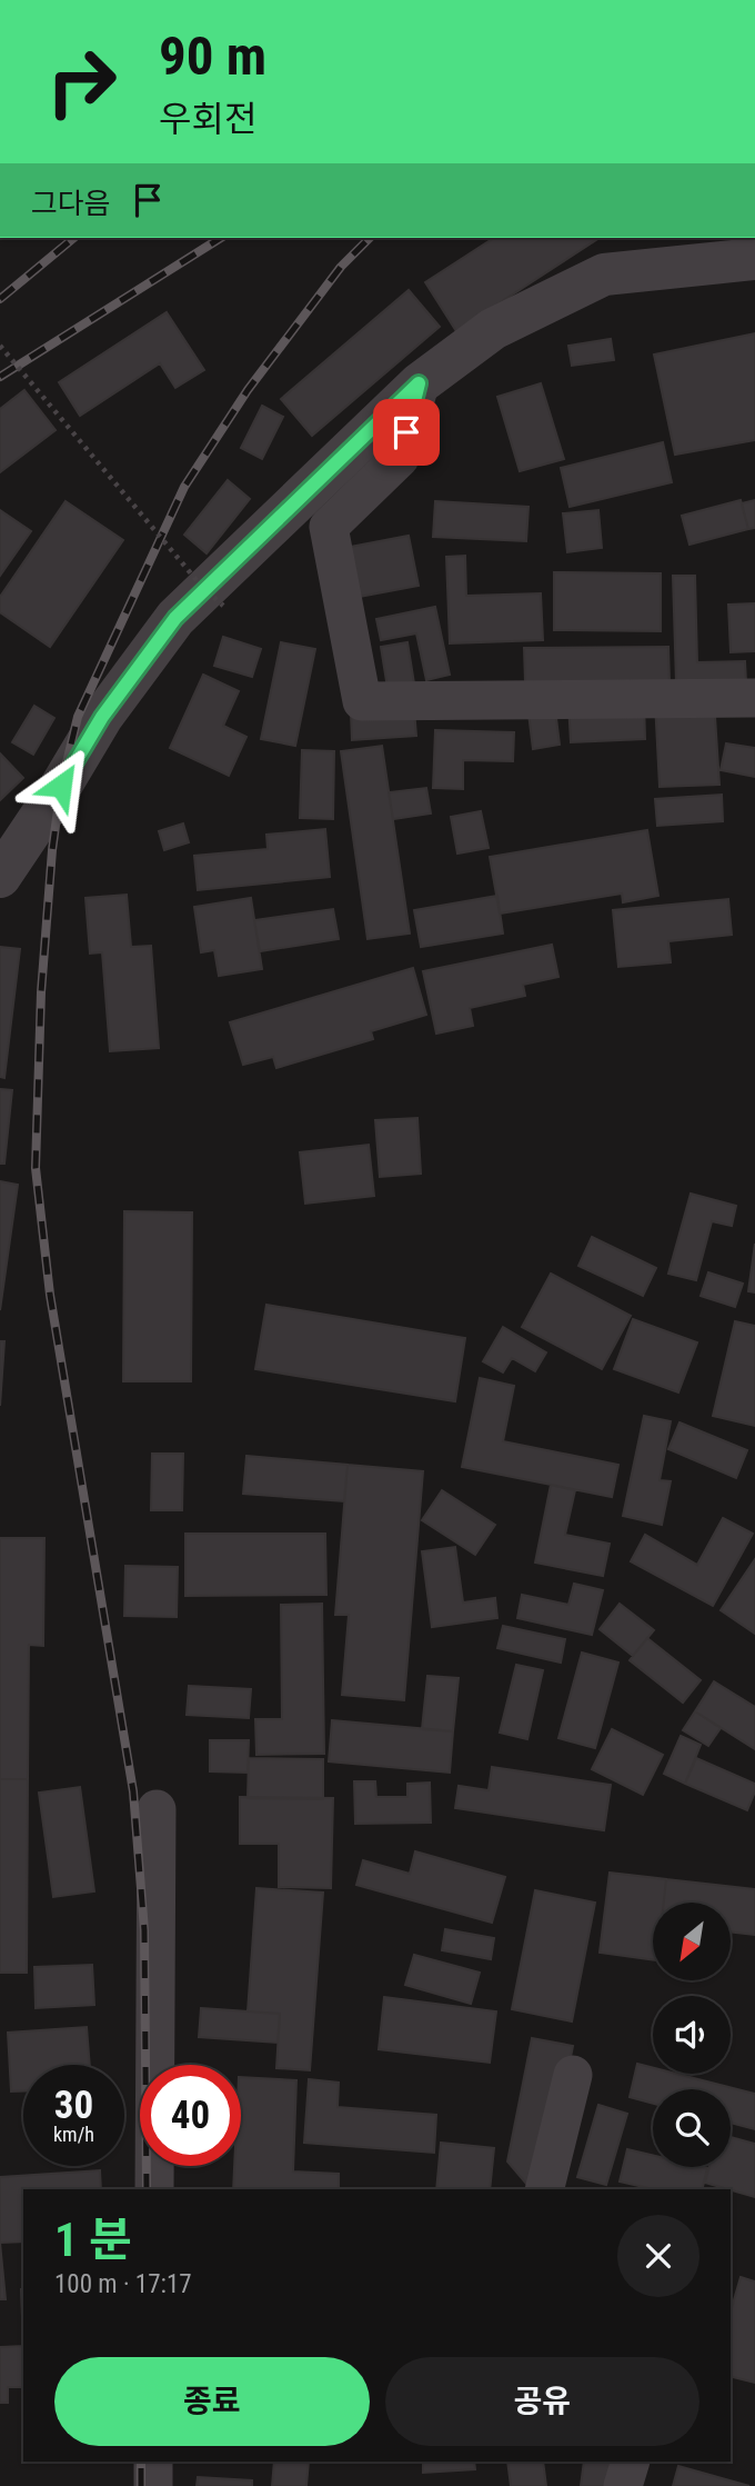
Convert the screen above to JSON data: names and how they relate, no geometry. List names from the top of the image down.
{
  "north": "bottom left",
  "page": {
    "turn": ["90 m", "우회전"],
    "then": "그다음",
    "speed": "30 km/h",
    "limit": "40",
    "heading": ["1 분", "100 m · 17:17"],
    "buttons": ["종료", "공유"]
  }
}
